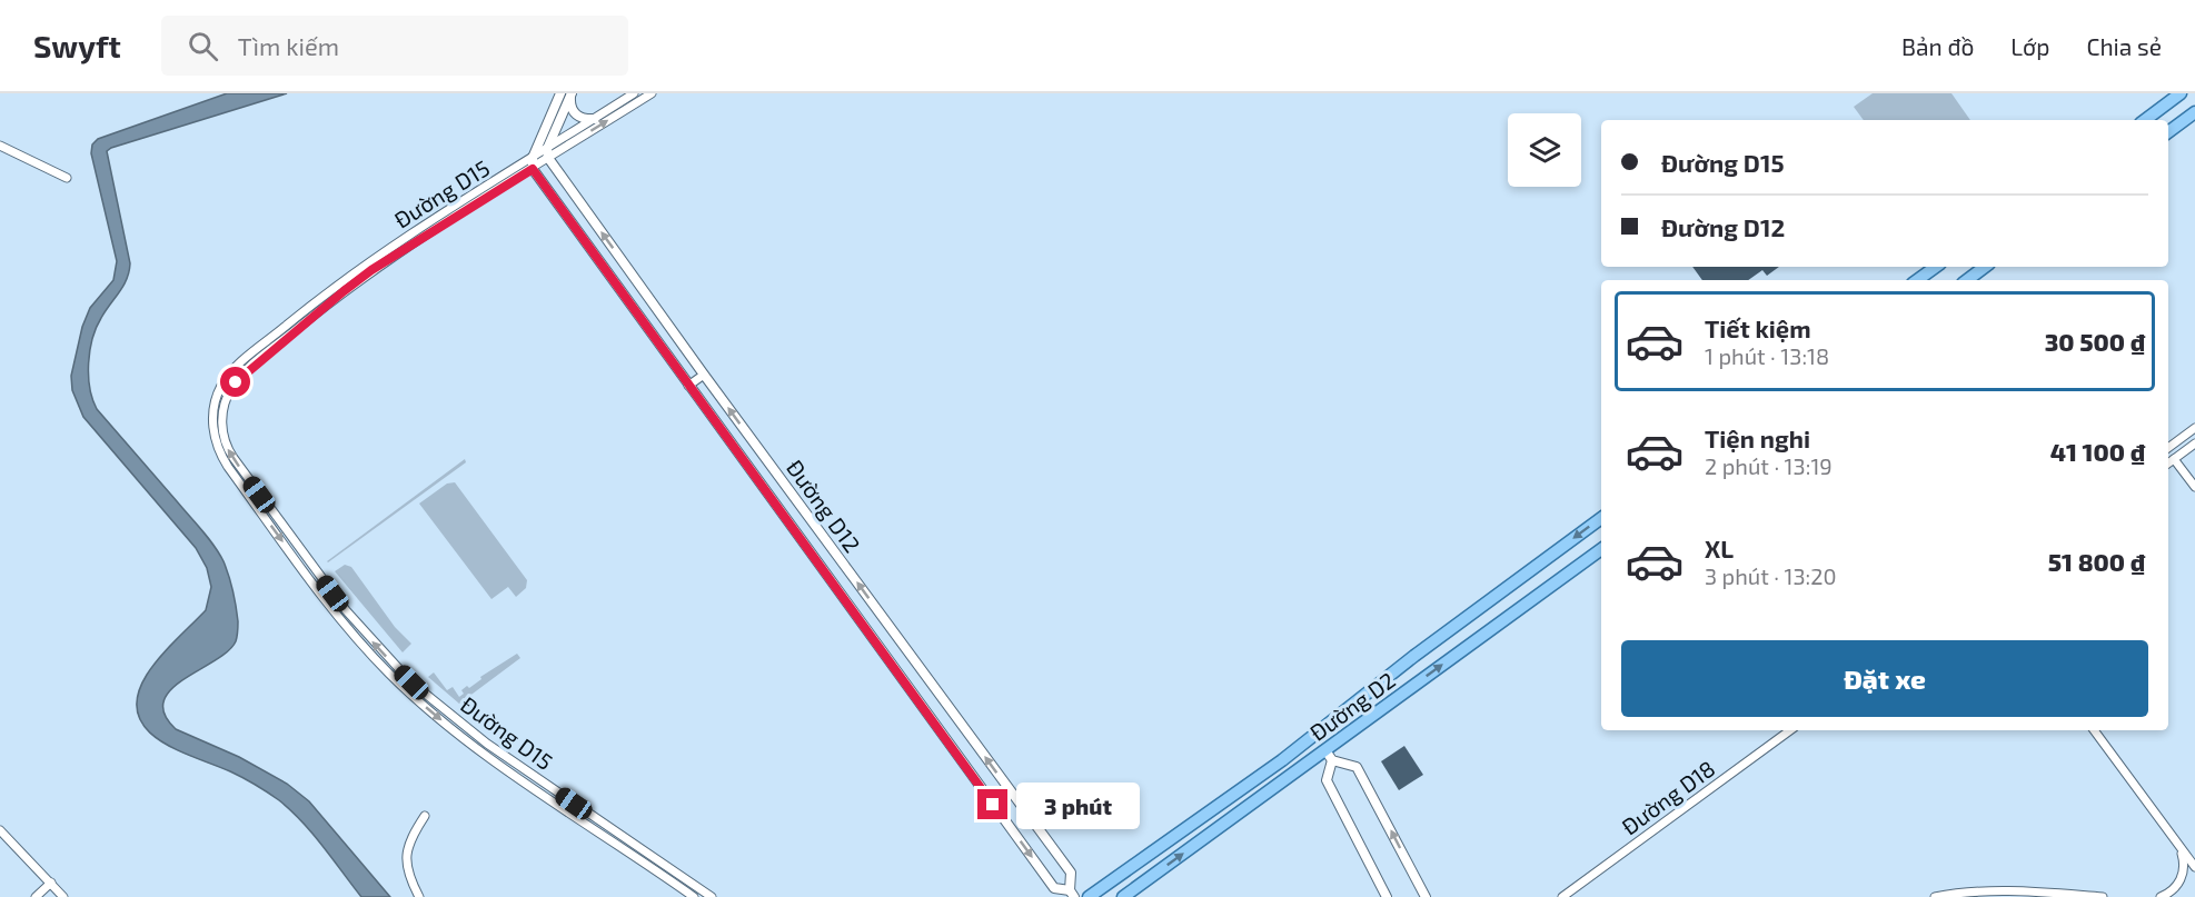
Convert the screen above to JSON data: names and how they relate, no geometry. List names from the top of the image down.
{
  "streets": {
    "main road": ["Đường D2"],
    "street": ["Đường D15", "Đường D12", "Đường D18"]
  },
  "crossings": [
    ["Đường D15", "Đường D12"]
  ],
  "page": {
    "header": "Swyft",
    "search": "Tìm kiếm",
    "nav": ["Bản đồ", "Lớp", "Chia sẻ"],
    "banner": ["Đường D15", "Đường D12"],
    "list": [
      {
        "name": "Tiết kiệm",
        "note": "1 phút · 13:18",
        "value": "30 500 ₫"
      },
      {
        "name": "Tiện nghi",
        "note": "2 phút · 13:19",
        "value": "41 100 ₫"
      },
      {
        "name": "XL",
        "note": "3 phút · 13:20",
        "value": "51 800 ₫"
      }
    ],
    "buttons": "Đặt xe",
    "bubble": "3 phút"
  }
}
